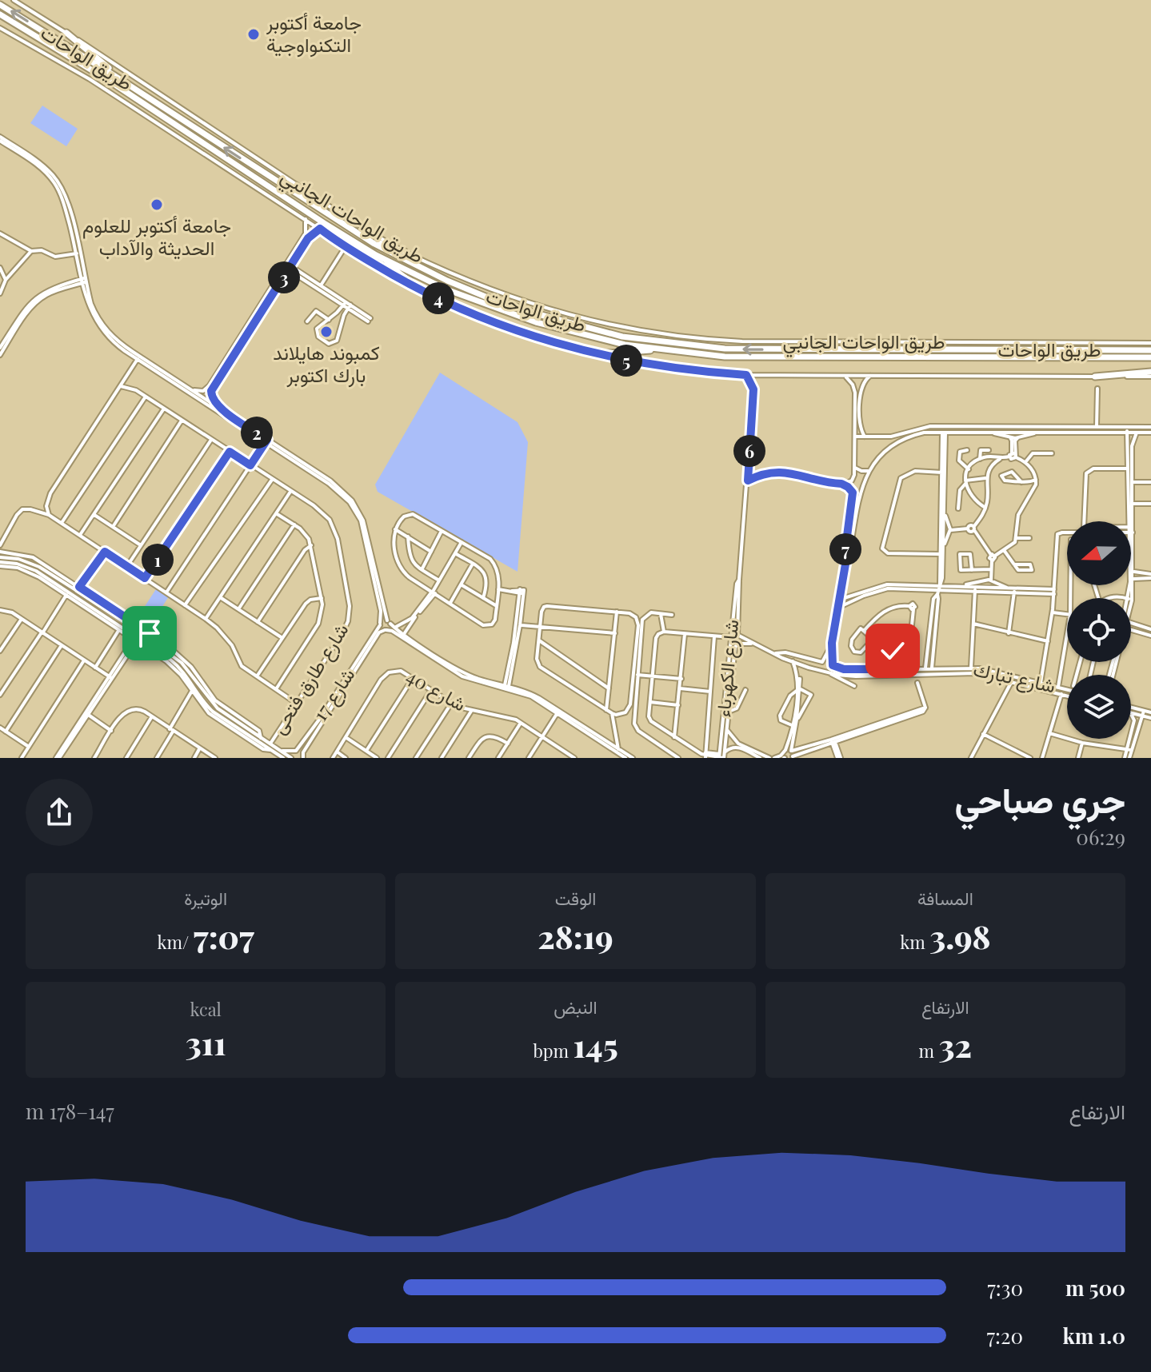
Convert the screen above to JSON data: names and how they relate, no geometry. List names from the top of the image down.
{
  "streets": {
    "highway": ["طريق الواحات"],
    "street": [
      "طريق الواحات الجانبي",
      "شارع الكهرباء",
      "شارع تبارك",
      "شارع طارق فتحى",
      "شارع 40",
      "شارع 17"
    ]
  },
  "crossings": [
    ["طريق الواحات الجانبي", "شارع الكهرباء"],
    ["شارع الكهرباء", "شارع تبارك"]
  ],
  "places": ["جامعة أكتوبر التكنواوجية", "جامعة أكتوبر للعلوم الحديثة والآداب", "كمبوند هايلاند بارك اكتوبر"],
  "north": "left",
  "page": {
    "pins": [
      "3",
      "4",
      "5",
      "2",
      "6",
      "7",
      "1"
    ],
    "heading": ["جري صباحي", "06:29"],
    "stats": [
      ["المسافة", "3.98 km"],
      ["الوقت", "28:19"],
      ["الوتيرة", "7:07 /km"],
      ["الارتفاع", "32 m"],
      ["النبض", "145 bpm"],
      ["kcal", "311"]
    ],
    "chart": ["الارتفاع", "147–178 m"],
    "list": [
      {
        "name": "500 m",
        "note": "7:30"
      },
      {
        "name": "1.0 km",
        "note": "7:20"
      }
    ]
  }
}
